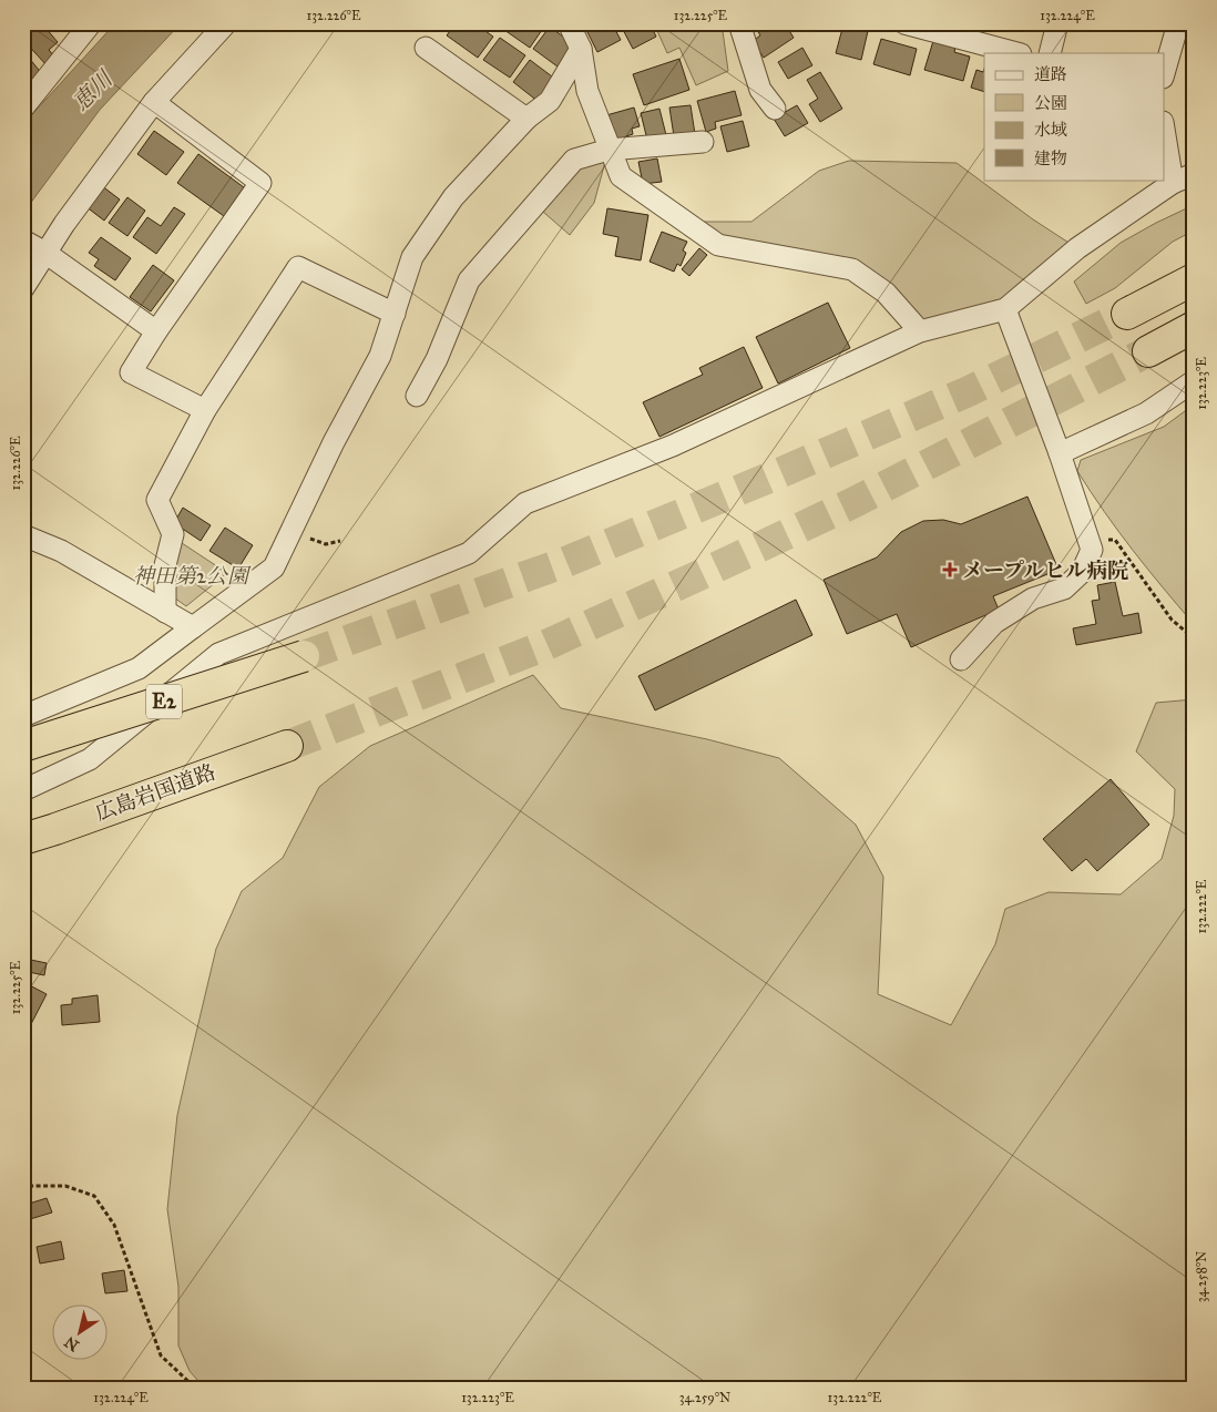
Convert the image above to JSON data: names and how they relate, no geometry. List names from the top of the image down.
{
  "streets": {
    "highway": ["E2", "広島岩国道路"]
  },
  "water": ["恵川"],
  "parks": ["神田第2公園"],
  "places": {
    "health": ["メープルヒル病院"]
  },
  "legend": [
    "道路",
    "公園",
    "水域",
    "建物"
  ],
  "north": "bottom left",
  "coordinates": [
    "132.226°E",
    "132.225°E",
    "132.224°E",
    "132.223°E",
    "132.222°E",
    "34.258°N",
    "34.259°N"
  ]
}
